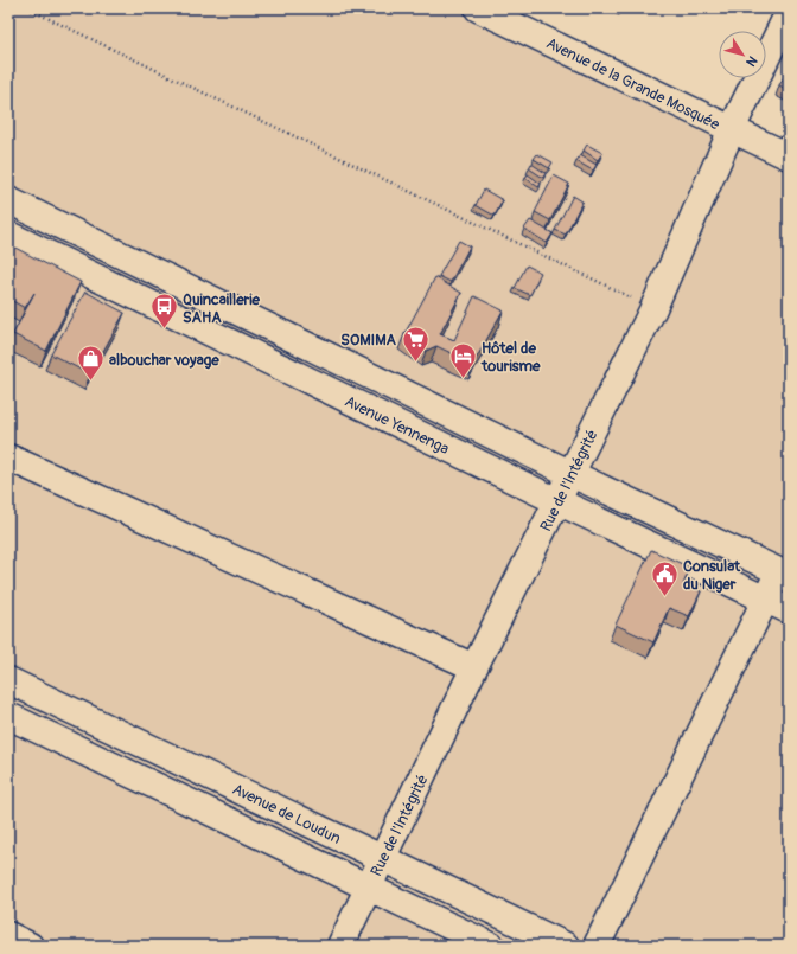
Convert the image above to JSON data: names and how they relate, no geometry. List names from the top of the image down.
{
  "streets": {
    "street": [
      "Avenue de la Grande Mosquée",
      "Avenue Yennenga",
      "Rue de l'Intégrité",
      "Avenue de Loudun"
    ]
  },
  "crossings": [
    ["Avenue de la Grande Mosquée", "Rue de l'Intégrité"],
    ["Avenue Yennenga", "Rue de l'Intégrité"],
    ["Rue de l'Intégrité", "Avenue de Loudun"]
  ],
  "places": {
    "bus stop": ["Quincaillerie SAHA"],
    "supermarket": ["SOMIMA"],
    "hotel": ["Hôtel de tourisme"],
    "shop": ["albouchar voyage"],
    "public building": ["Consulat du Niger"]
  },
  "north": "bottom right"
}
